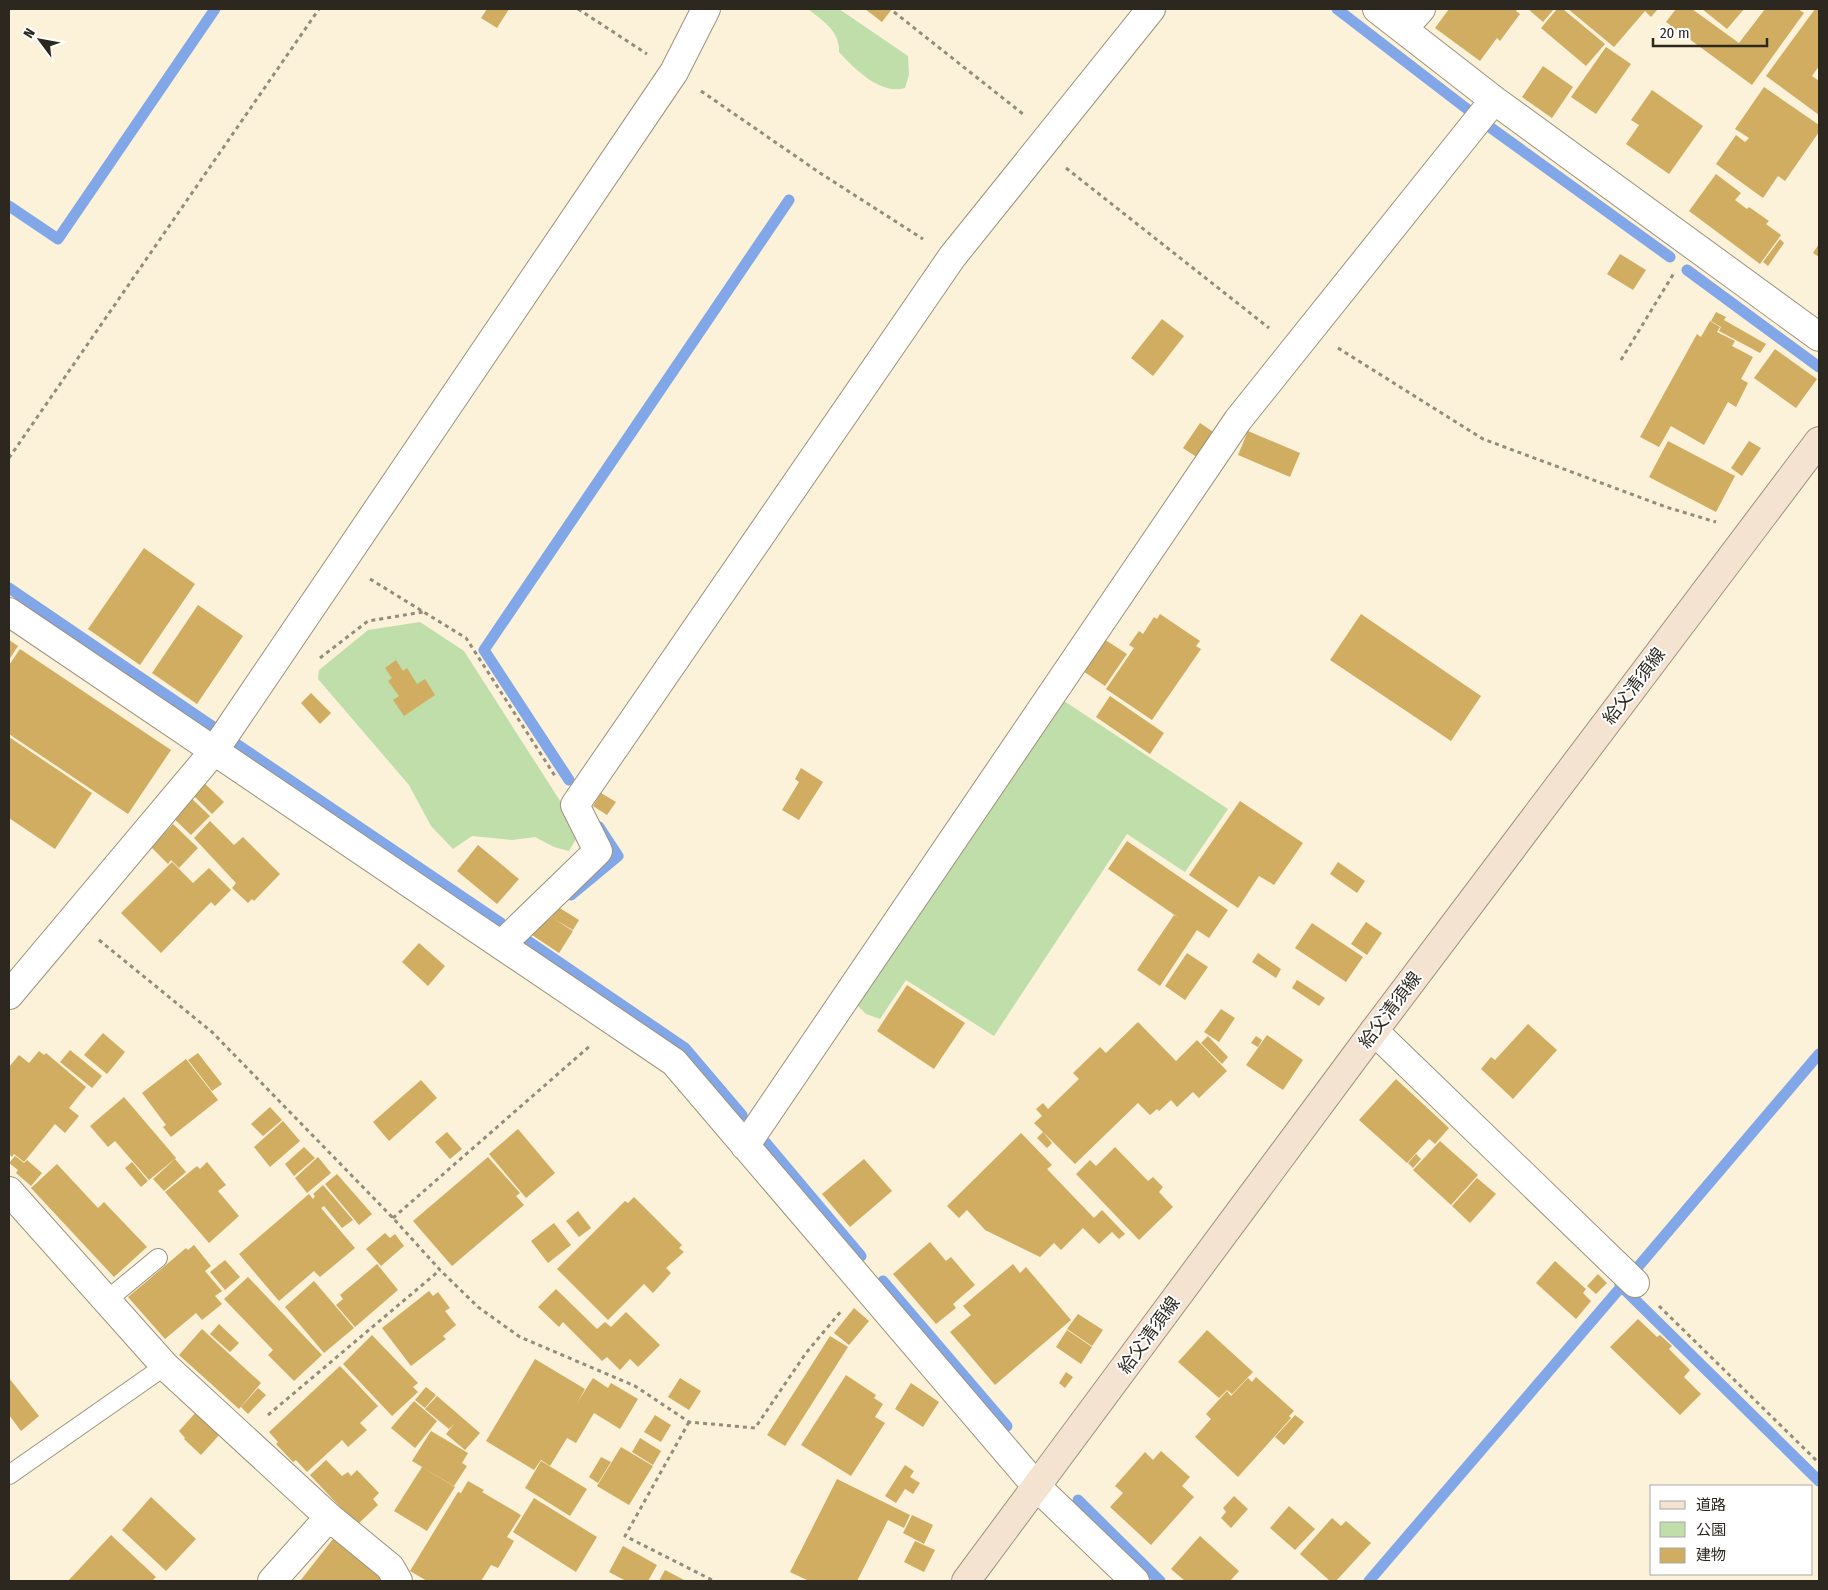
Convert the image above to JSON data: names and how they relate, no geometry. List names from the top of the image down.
{
  "streets": {
    "main road": ["給父清須線"]
  },
  "legend": ["道路", "公園", "建物"],
  "scale_bar": "20 m",
  "north": "top left"
}
